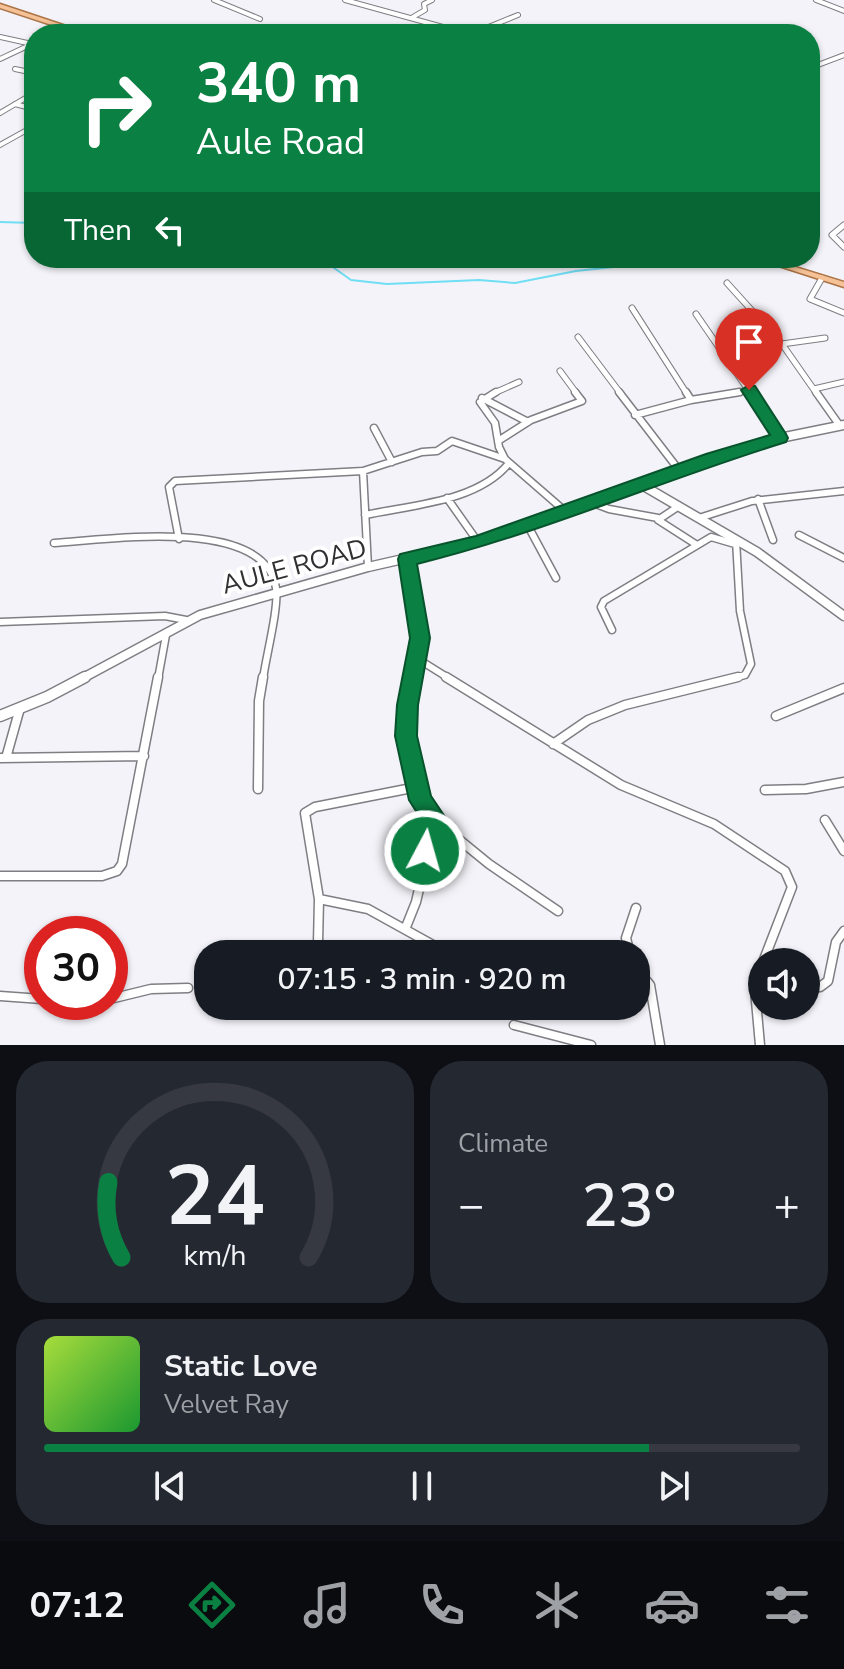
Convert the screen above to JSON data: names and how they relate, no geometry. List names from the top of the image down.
{
  "streets": {
    "street": ["AULE ROAD"]
  },
  "page": {
    "turn": ["340 m", "Aule Road"],
    "then": "Then",
    "limit": "30",
    "trip": "07:15 · 3 min · 920 m",
    "tile": "Climate",
    "heat": ["−", "23°", "+"],
    "song": ["Static Love", "Velvet Ray"],
    "tabs": "07:12",
    "gauge": ["24", "km/h"]
  }
}
